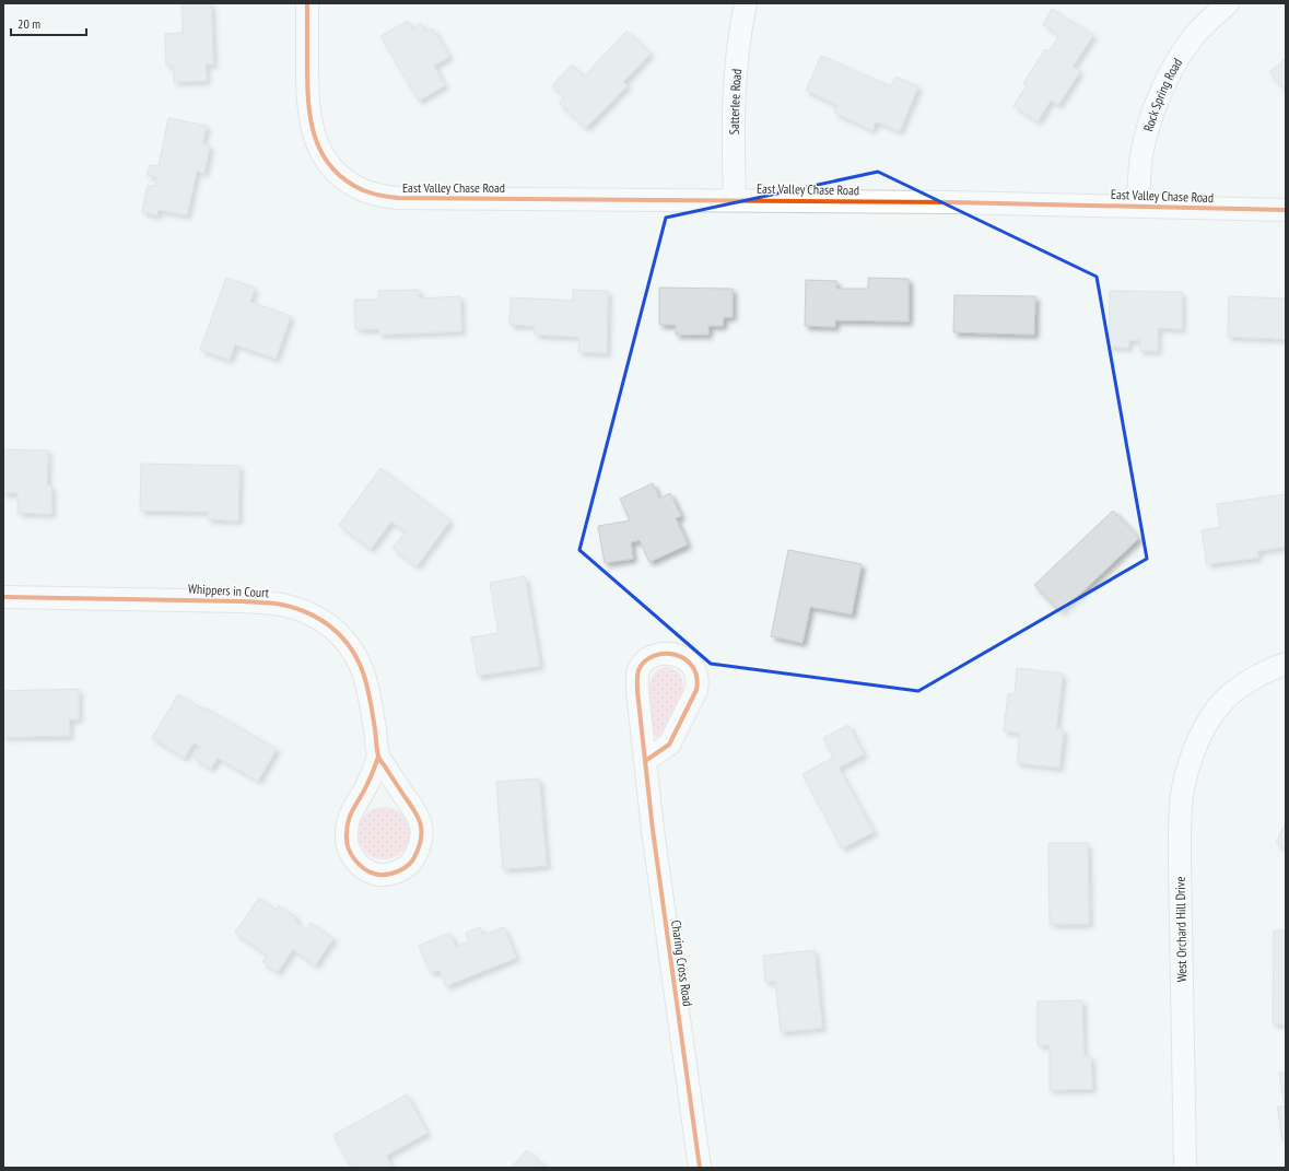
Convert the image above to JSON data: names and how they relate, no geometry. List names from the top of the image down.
{
  "streets": {
    "street": [
      "Rock Spring Road",
      "Satterlee Road",
      "East Valley Chase Road",
      "Whippers in Court",
      "West Orchard Hill Drive",
      "Charing Cross Road"
    ]
  },
  "crossings": [
    ["Rock Spring Road", "East Valley Chase Road"],
    ["Satterlee Road", "East Valley Chase Road"]
  ],
  "scale_bar": "20 m"
}
